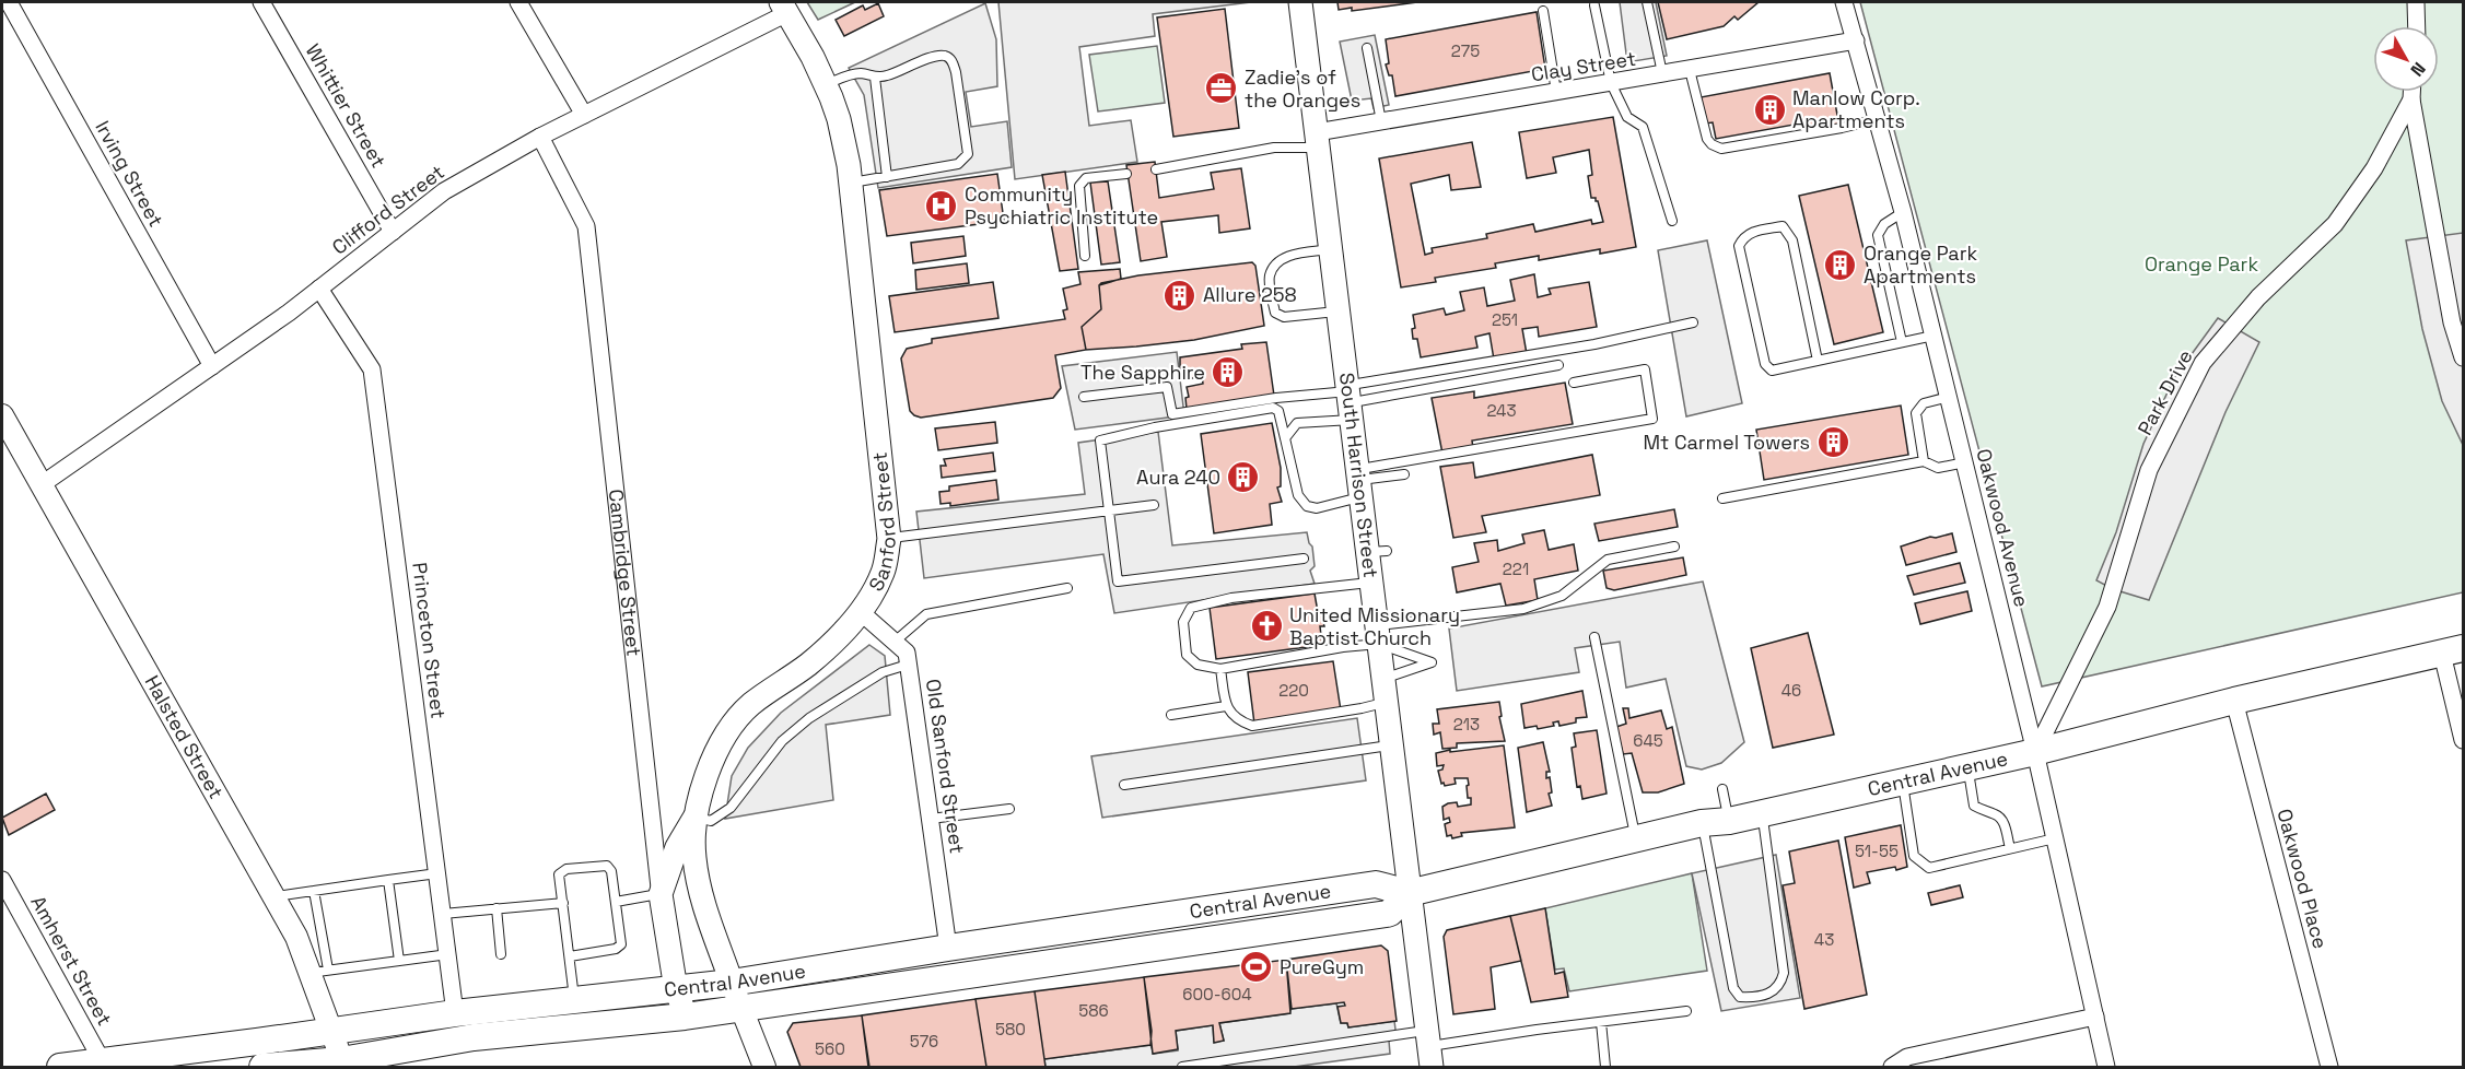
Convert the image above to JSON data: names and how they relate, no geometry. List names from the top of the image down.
{
  "streets": {
    "main road": [
      "South Harrison Street",
      "Sanford Street",
      "Cambridge Street",
      "Central Avenue"
    ],
    "street": [
      "Clay Street",
      "Whittier Street",
      "Irving Street",
      "Clifford Street",
      "Park Drive",
      "Oakwood Avenue",
      "Princeton Street",
      "Halsted Street",
      "Old Sanford Street",
      "Oakwood Place",
      "Amherst Street"
    ]
  },
  "crossings": [
    ["Clay Street", "South Harrison Street"],
    ["Clay Street", "Oakwood Avenue"],
    ["Whittier Street", "Clifford Street"],
    ["Irving Street", "Clifford Street"],
    ["Clifford Street", "Sanford Street"],
    ["Clifford Street", "Cambridge Street"],
    ["Clifford Street", "Princeton Street"],
    ["Clifford Street", "Halsted Street"],
    ["Park Drive", "Oakwood Avenue"],
    ["Park Drive", "Central Avenue"],
    ["South Harrison Street", "Central Avenue"],
    ["Sanford Street", "Old Sanford Street"],
    ["Sanford Street", "Central Avenue"],
    ["Oakwood Avenue", "Central Avenue"],
    ["Cambridge Street", "Central Avenue"],
    ["Princeton Street", "Central Avenue"],
    ["Halsted Street", "Central Avenue"],
    ["Old Sanford Street", "Central Avenue"],
    ["Central Avenue", "Oakwood Place"],
    ["Central Avenue", "Amherst Street"]
  ],
  "parks": ["Orange Park"],
  "places": {
    "office": ["Zadie's of the Oranges"],
    "building": [
      "Manlow Corp. Apartments",
      "Orange Park Apartments",
      "Allure 258",
      "The Sapphire",
      "Mt Carmel Towers",
      "Aura 240"
    ],
    "hospital": ["Community Psychiatric Institute"],
    "church": ["United Missionary Baptist Church"],
    "sports": ["PureGym"]
  },
  "house_numbers": [
    "275",
    "251",
    "243",
    "221",
    "220",
    "46",
    "213",
    "645",
    "51-55",
    "43",
    "600-604",
    "586",
    "580",
    "576",
    "560"
  ],
  "north": "bottom right"
}
